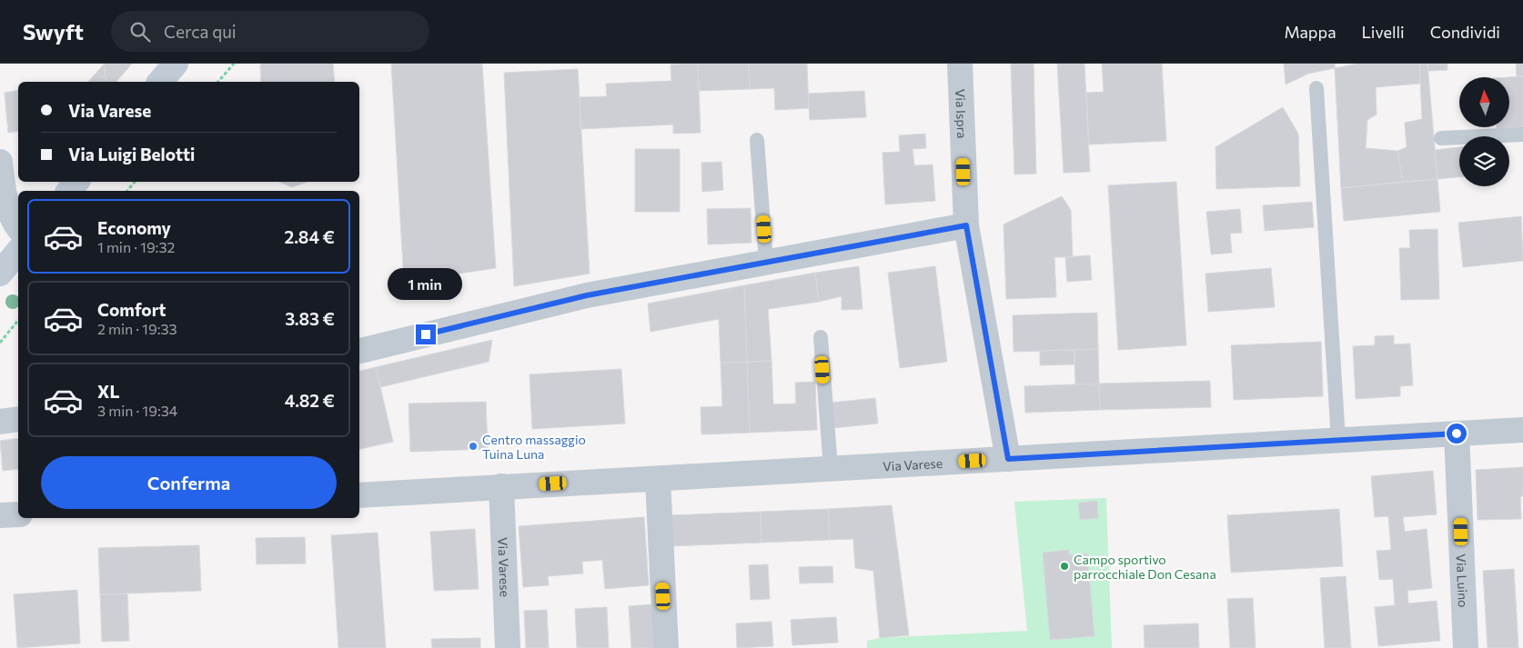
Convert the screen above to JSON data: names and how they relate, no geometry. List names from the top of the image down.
{
  "streets": {
    "street": ["Via Ispra", "Via Varese", "Via Luino"]
  },
  "crossings": [
    ["Via Ispra", "Via Varese"],
    ["Via Varese", "Via Luino"]
  ],
  "places": ["Centro massaggio Tuina Luna", "Campo sportivo parrocchiale Don Cesana"],
  "north": "top",
  "page": {
    "header": "Swyft",
    "search": "Cerca qui",
    "nav": ["Mappa", "Livelli", "Condividi"],
    "banner": ["Via Varese", "Via Luigi Belotti"],
    "list": [
      {
        "name": "Economy",
        "note": "1 min · 19:32",
        "value": "2.84 €"
      },
      {
        "name": "Comfort",
        "note": "2 min · 19:33",
        "value": "3.83 €"
      },
      {
        "name": "XL",
        "note": "3 min · 19:34",
        "value": "4.82 €"
      }
    ],
    "bubble": "1 min",
    "buttons": "Conferma"
  }
}
